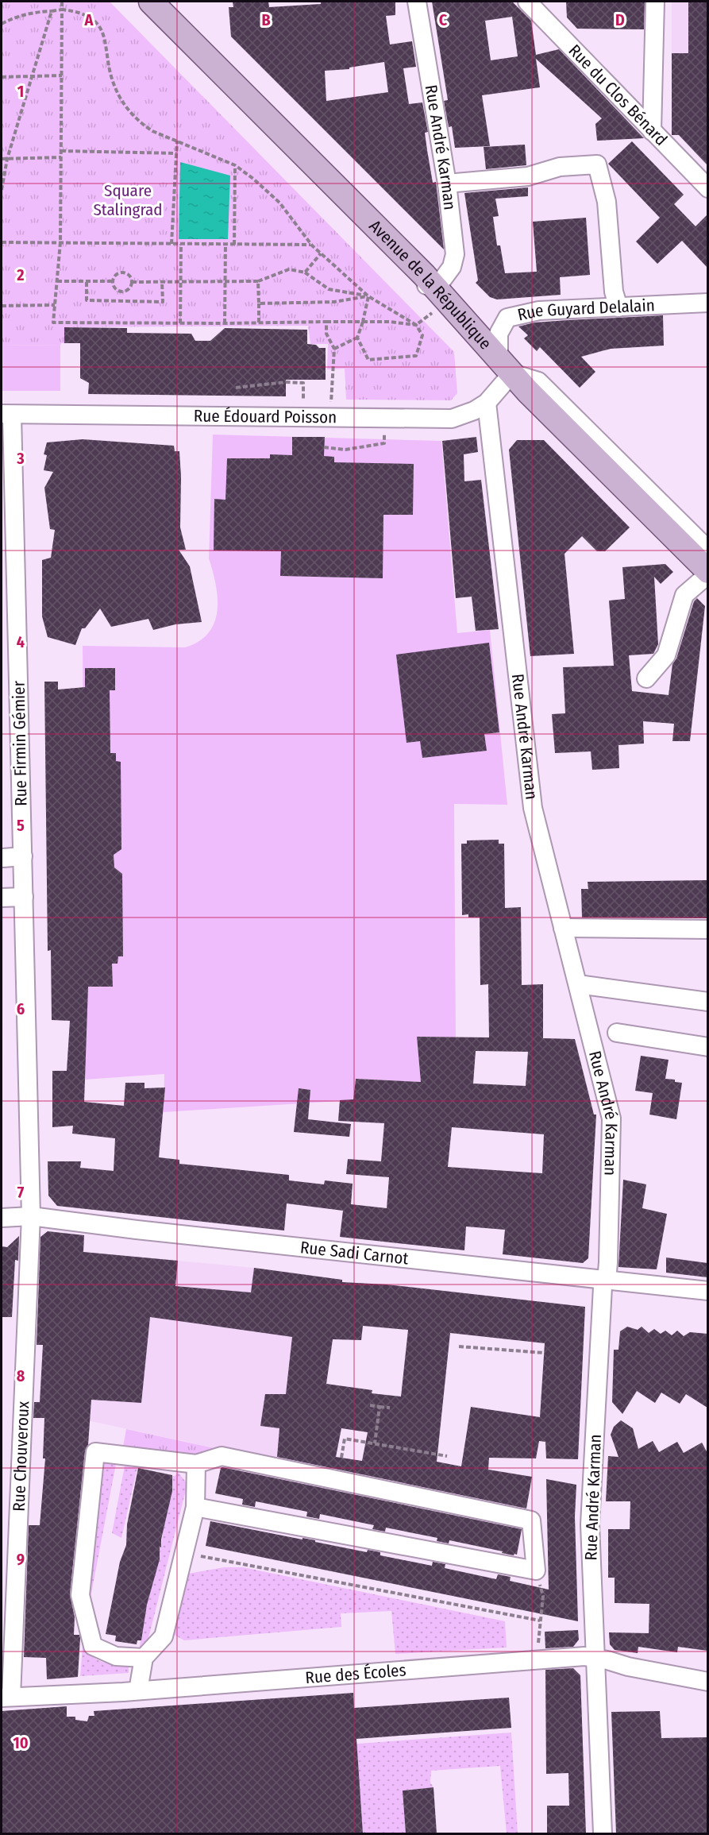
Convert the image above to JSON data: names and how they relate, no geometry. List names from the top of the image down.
{
  "streets": {
    "main road": ["Avenue de la République"],
    "street": [
      "Rue du Clos Bénard",
      "Rue André Karman",
      "Rue Guyard Delalain",
      "Rue Édouard Poisson",
      "Rue Firmin Gémier",
      "Rue Sadi Carnot",
      "Rue Chouveroux",
      "Rue des Écoles"
    ]
  },
  "crossings": [
    ["Rue André Karman", "Avenue de la République"],
    ["Rue André Karman", "Rue Édouard Poisson"],
    ["Rue André Karman", "Rue Sadi Carnot"],
    ["Rue André Karman", "Rue des Écoles"],
    ["Avenue de la République", "Rue Guyard Delalain"],
    ["Avenue de la République", "Rue Édouard Poisson"],
    ["Rue Guyard Delalain", "Rue Édouard Poisson"],
    ["Rue Édouard Poisson", "Rue Firmin Gémier"],
    ["Rue Firmin Gémier", "Rue Sadi Carnot"],
    ["Rue Firmin Gémier", "Rue Chouveroux"],
    ["Rue Sadi Carnot", "Rue Chouveroux"],
    ["Rue Chouveroux", "Rue des Écoles"]
  ],
  "parks": ["Square Stalingrad"],
  "grid": {
    "columns": [
      "A",
      "B",
      "C",
      "D"
    ],
    "rows": [
      "1",
      "2",
      "3",
      "4",
      "5",
      "6",
      "7",
      "8",
      "9",
      "10"
    ]
  }
}
